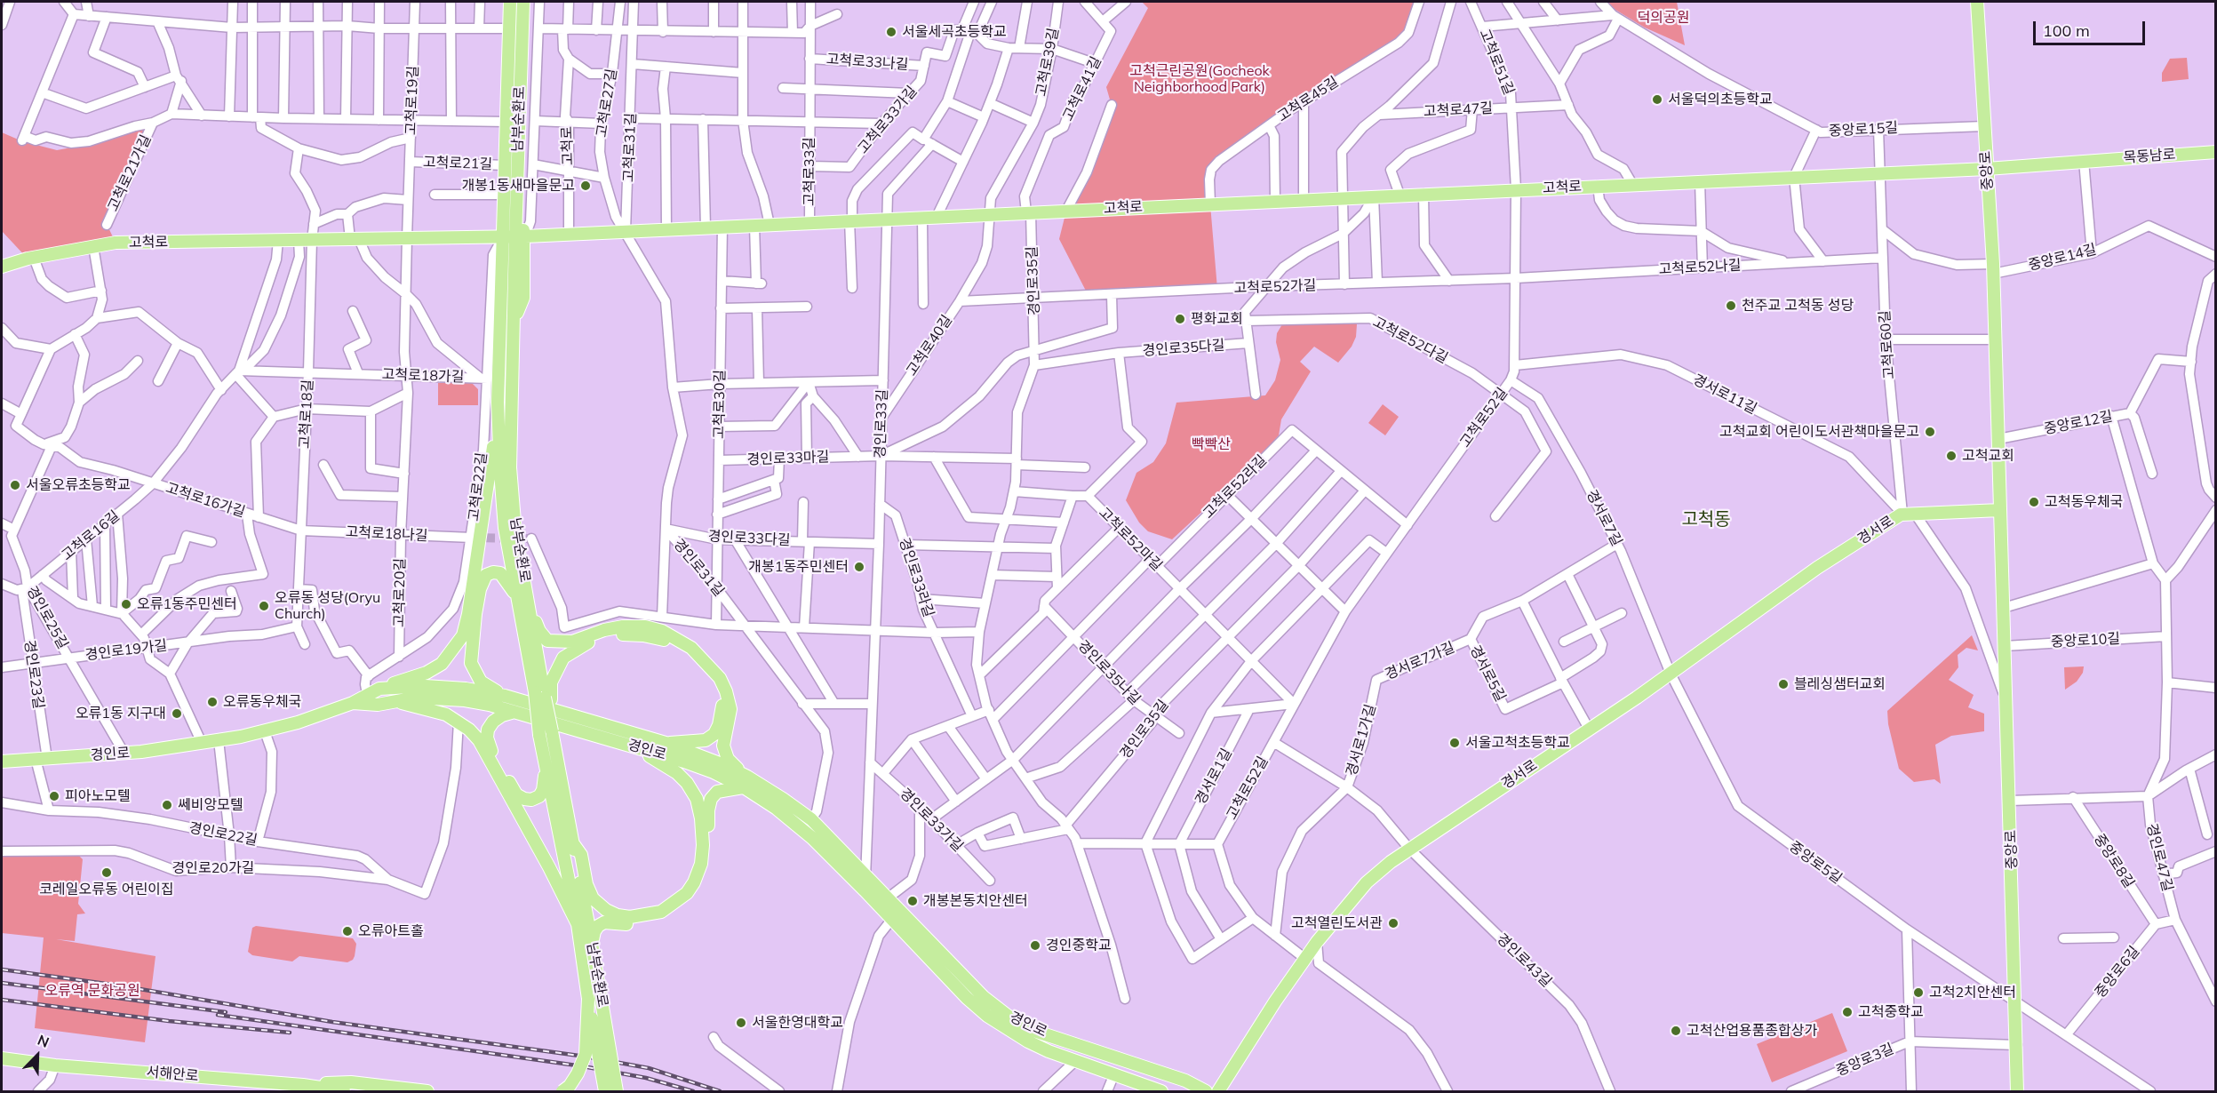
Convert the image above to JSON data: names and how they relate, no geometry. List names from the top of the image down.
{
  "streets": {
    "main road": [
      "남부순환로",
      "고척로",
      "목동남로",
      "중앙로",
      "경서로",
      "경인로",
      "서해안로"
    ],
    "street": [
      "고척로33나길",
      "고척로39길",
      "고척로51길",
      "고척로41길",
      "고척로45길",
      "고척로19길",
      "고척로27길",
      "고척로47길",
      "고척로33가길",
      "중앙로15길",
      "고척로31길",
      "고척로21길",
      "고척로33길",
      "고척로21가길",
      "중앙로14길",
      "고척로52나길",
      "경인로35길",
      "고척로52가길",
      "고척로52다길",
      "고척로60길",
      "고척로40길",
      "경인로35다길",
      "고척로18가길",
      "경서로11길",
      "고척로30길",
      "고척로18길",
      "고척로52길",
      "중앙로12길",
      "경인로33길",
      "경인로33마길",
      "고척로22길",
      "고척로52라길",
      "고척로16가길",
      "경서로7길",
      "고척로18나길",
      "고척로16길",
      "경인로33다길",
      "고척로52마길",
      "경인로31길",
      "경인로33라길",
      "고척로20길",
      "경인로25길",
      "중앙로10길",
      "경인로19가길",
      "경서로7가길",
      "경인로35나길",
      "경서로5길",
      "경인로23길",
      "경서로1가길",
      "경서로1길",
      "경인로33가길",
      "경인로22길",
      "경인로47길",
      "중앙로8길",
      "중앙로5길",
      "경인로20가길",
      "경인로43길",
      "중앙로6길",
      "중앙로3길"
    ]
  },
  "crossings": [
    ["고척로33나길", "고척로33가길"],
    ["고척로33나길", "고척로33길"],
    ["고척로39길", "고척로"],
    ["고척로39길", "고척로40길"],
    ["고척로51길", "고척로47길"],
    ["고척로51길", "고척로"],
    ["고척로51길", "고척로52길"],
    ["고척로41길", "고척로"],
    ["고척로41길", "경인로35길"],
    ["고척로45길", "고척로"],
    ["고척로19길", "고척로"],
    ["고척로19길", "고척로21길"],
    ["고척로19길", "고척로21가길"],
    ["고척로19길", "고척로20길"],
    ["고척로27길", "고척로"],
    ["고척로27길", "고척로31길"],
    ["고척로27길", "고척로33길"],
    ["고척로27길", "경인로31길"],
    ["고척로47길", "고척로"],
    ["남부순환로", "고척로"],
    ["남부순환로", "고척로21길"],
    ["남부순환로", "고척로21가길"],
    ["남부순환로", "고척로22길"],
    ["고척로33가길", "고척로33길"],
    ["중앙로15길", "중앙로"],
    ["고척로", "고척로31길"],
    ["고척로", "목동남로"],
    ["고척로", "중앙로"],
    ["고척로", "고척로33길"],
    ["고척로", "경인로35길"],
    ["고척로", "고척로60길"],
    ["고척로", "고척로40길"],
    ["고척로", "고척로30길"],
    ["고척로", "고척로18길"],
    ["고척로", "고척로52길"],
    ["고척로", "경인로33길"],
    ["고척로", "고척로22길"],
    ["고척로", "고척로16길"],
    ["고척로", "경인로31길"],
    ["고척로", "고척로20길"],
    ["고척로31길", "경인로31길"],
    ["목동남로", "중앙로"],
    ["중앙로", "중앙로14길"],
    ["중앙로", "중앙로12길"],
    ["중앙로", "경서로"],
    ["중앙로", "중앙로10길"],
    ["중앙로", "중앙로5길"],
    ["중앙로", "중앙로3길"],
    ["중앙로14길", "고척로60길"],
    ["고척로52나길", "고척로52가길"],
    ["고척로52나길", "고척로60길"],
    ["고척로52나길", "고척로52길"],
    ["경인로35길", "고척로52가길"],
    ["경인로35길", "고척로40길"],
    ["경인로35길", "경인로35다길"],
    ["경인로35길", "고척로52마길"],
    ["경인로35길", "경인로35나길"],
    ["고척로52가길", "고척로40길"],
    ["고척로52가길", "고척로52길"],
    ["고척로52다길", "고척로52길"],
    ["고척로60길", "경서로11길"],
    ["고척로60길", "경서로"],
    ["고척로40길", "경인로33길"],
    ["경인로35다길", "고척로52마길"],
    ["고척로18가길", "고척로18길"],
    ["고척로18가길", "고척로22길"],
    ["고척로18가길", "고척로16길"],
    ["고척로18가길", "고척로20길"],
    ["경서로11길", "고척로52길"],
    ["경서로11길", "경서로"],
    ["고척로30길", "경인로33마길"],
    ["고척로30길", "경인로33다길"],
    ["고척로30길", "경인로31길"],
    ["고척로18길", "고척로16가길"],
    ["고척로18길", "고척로18나길"],
    ["고척로52길", "고척로52라길"],
    ["고척로52길", "경서로7길"],
    ["고척로52길", "고척로52마길"],
    ["고척로52길", "경인로43길"],
    ["경인로33길", "경인로33마길"],
    ["경인로33길", "경인로33다길"],
    ["경인로33길", "경인로33라길"],
    ["경인로33길", "경인로"],
    ["경인로33길", "경인로33가길"],
    ["고척로22길", "고척로18나길"],
    ["고척로22길", "고척로20길"],
    ["고척로52라길", "고척로52마길"],
    ["고척로16가길", "고척로18나길"],
    ["고척로16가길", "고척로16길"],
    ["경서로7길", "경서로"],
    ["경서로7길", "경서로7가길"],
    ["경서로7길", "중앙로5길"],
    ["경서로", "중앙로5길"],
    ["경서로", "경인로43길"],
    ["고척로18나길", "고척로20길"],
    ["고척로16길", "경인로25길"],
    ["고척로16길", "경인로23길"],
    ["경인로33다길", "경인로31길"],
    ["경인로31길", "경인로"],
    ["경인로25길", "경인로19가길"],
    ["경인로25길", "경인로23길"],
    ["경인로25길", "경인로"],
    ["중앙로10길", "경인로47길"],
    ["경인로19가길", "경인로23길"],
    ["경서로7가길", "경서로5길"],
    ["경서로7가길", "경서로1가길"],
    ["경인로23길", "경인로"],
    ["경서로1가길", "경인로43길"],
    ["경인로22길", "경인로20가길"],
    ["중앙로8길", "중앙로6길"],
    ["중앙로5길", "중앙로3길"]
  ],
  "districts": ["고척동"],
  "parks": [
    "덕의공원",
    "고척근린공원(Gocheok Neighborhood Park)",
    "빡빡산",
    "오류역 문화공원"
  ],
  "places": [
    "서울세곡초등학교",
    "서울덕의초등학교",
    "개봉1동새마을문고",
    "천주교 고척동 성당",
    "평화교회",
    "고척교회 어린이도서관책마을문고",
    "고척교회",
    "서울오류초등학교",
    "고척동우체국",
    "개봉1동주민센터",
    "오류1동주민센터",
    "오류동 성당(Oryu Church)",
    "블레싱샘터교회",
    "오류동우체국",
    "오류1동 지구대",
    "서울고척초등학교",
    "피아노모텔",
    "쎄비앙모텔",
    "코레일오류동 어린이집",
    "개봉본동치안센터",
    "고척열린도서관",
    "오류아트홀",
    "경인중학교",
    "고척2치안센터",
    "고척중학교",
    "서울한영대학교",
    "고척산업용품종합상가"
  ],
  "scale_bar": "100 m",
  "north": "top right"
}
